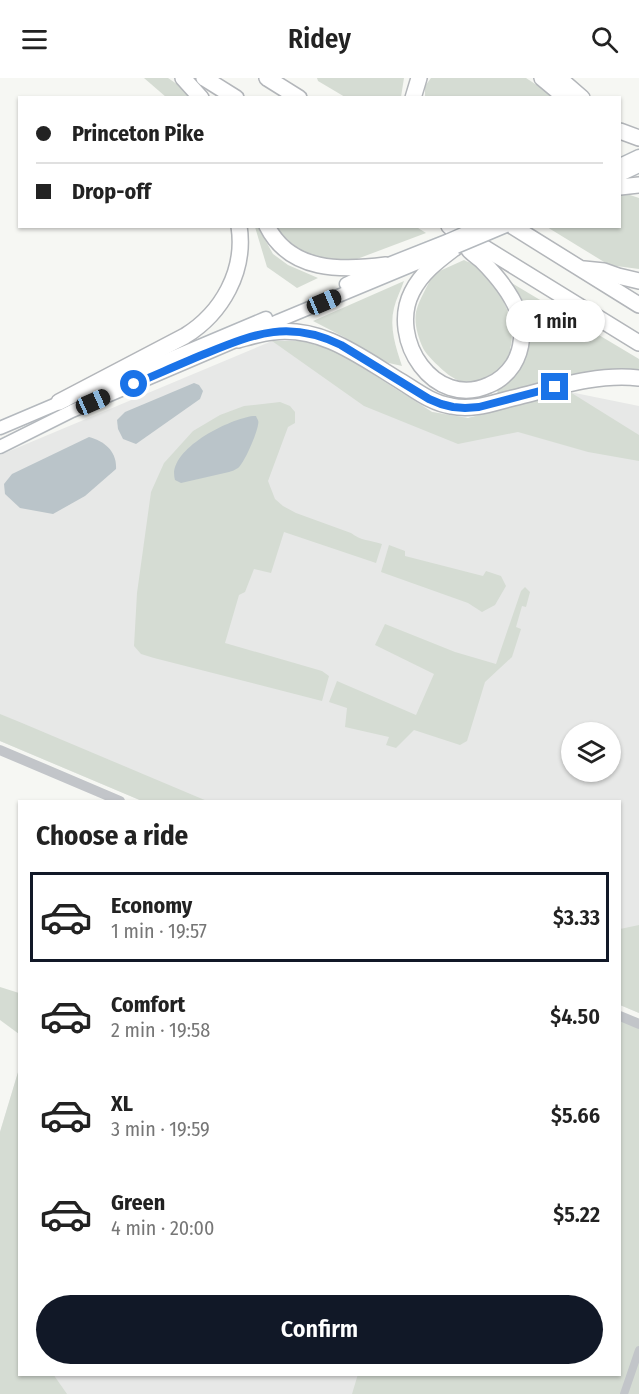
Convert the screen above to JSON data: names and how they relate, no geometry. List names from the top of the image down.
{
  "page": {
    "header": "Ridey",
    "banner": ["Princeton Pike", "Drop-off"],
    "bubble": "1 min",
    "heading": "Choose a ride",
    "list": [
      {
        "name": "Economy",
        "note": "1 min · 19:57",
        "value": "$3.33"
      },
      {
        "name": "Comfort",
        "note": "2 min · 19:58",
        "value": "$4.50"
      },
      {
        "name": "XL",
        "note": "3 min · 19:59",
        "value": "$5.66"
      },
      {
        "name": "Green",
        "note": "4 min · 20:00",
        "value": "$5.22"
      }
    ],
    "buttons": "Confirm"
  }
}
